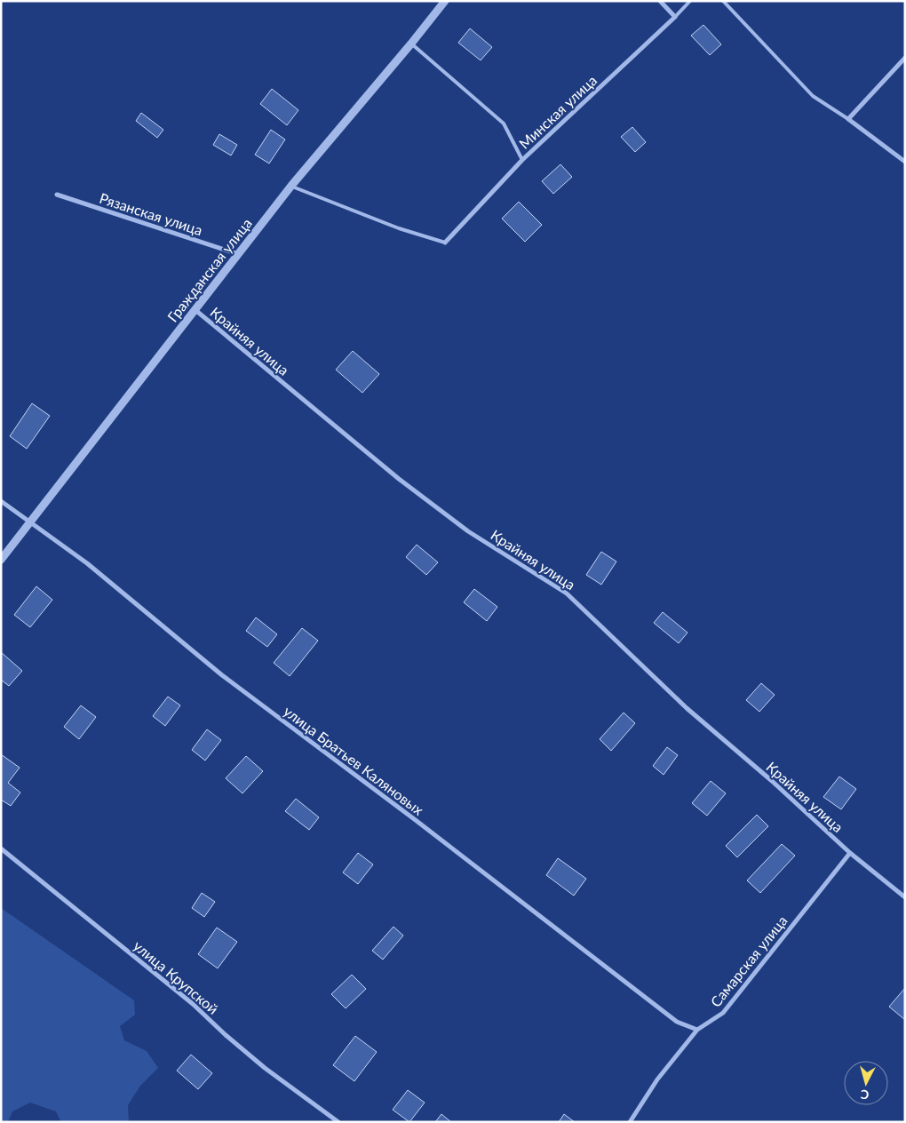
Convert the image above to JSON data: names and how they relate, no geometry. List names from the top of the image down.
{
  "streets": {
    "street": [
      "Минская улица",
      "Рязанская улица",
      "Гражданская улица",
      "Крайняя улица",
      "улица Братьев Каляновых",
      "Самарская улица",
      "улица Крупской"
    ]
  },
  "crossings": [
    ["Рязанская улица", "Гражданская улица"],
    ["Гражданская улица", "Крайняя улица"],
    ["Гражданская улица", "улица Братьев Каляновых"],
    ["Крайняя улица", "Самарская улица"],
    ["улица Братьев Каляновых", "Самарская улица"]
  ],
  "north": "bottom"
}
